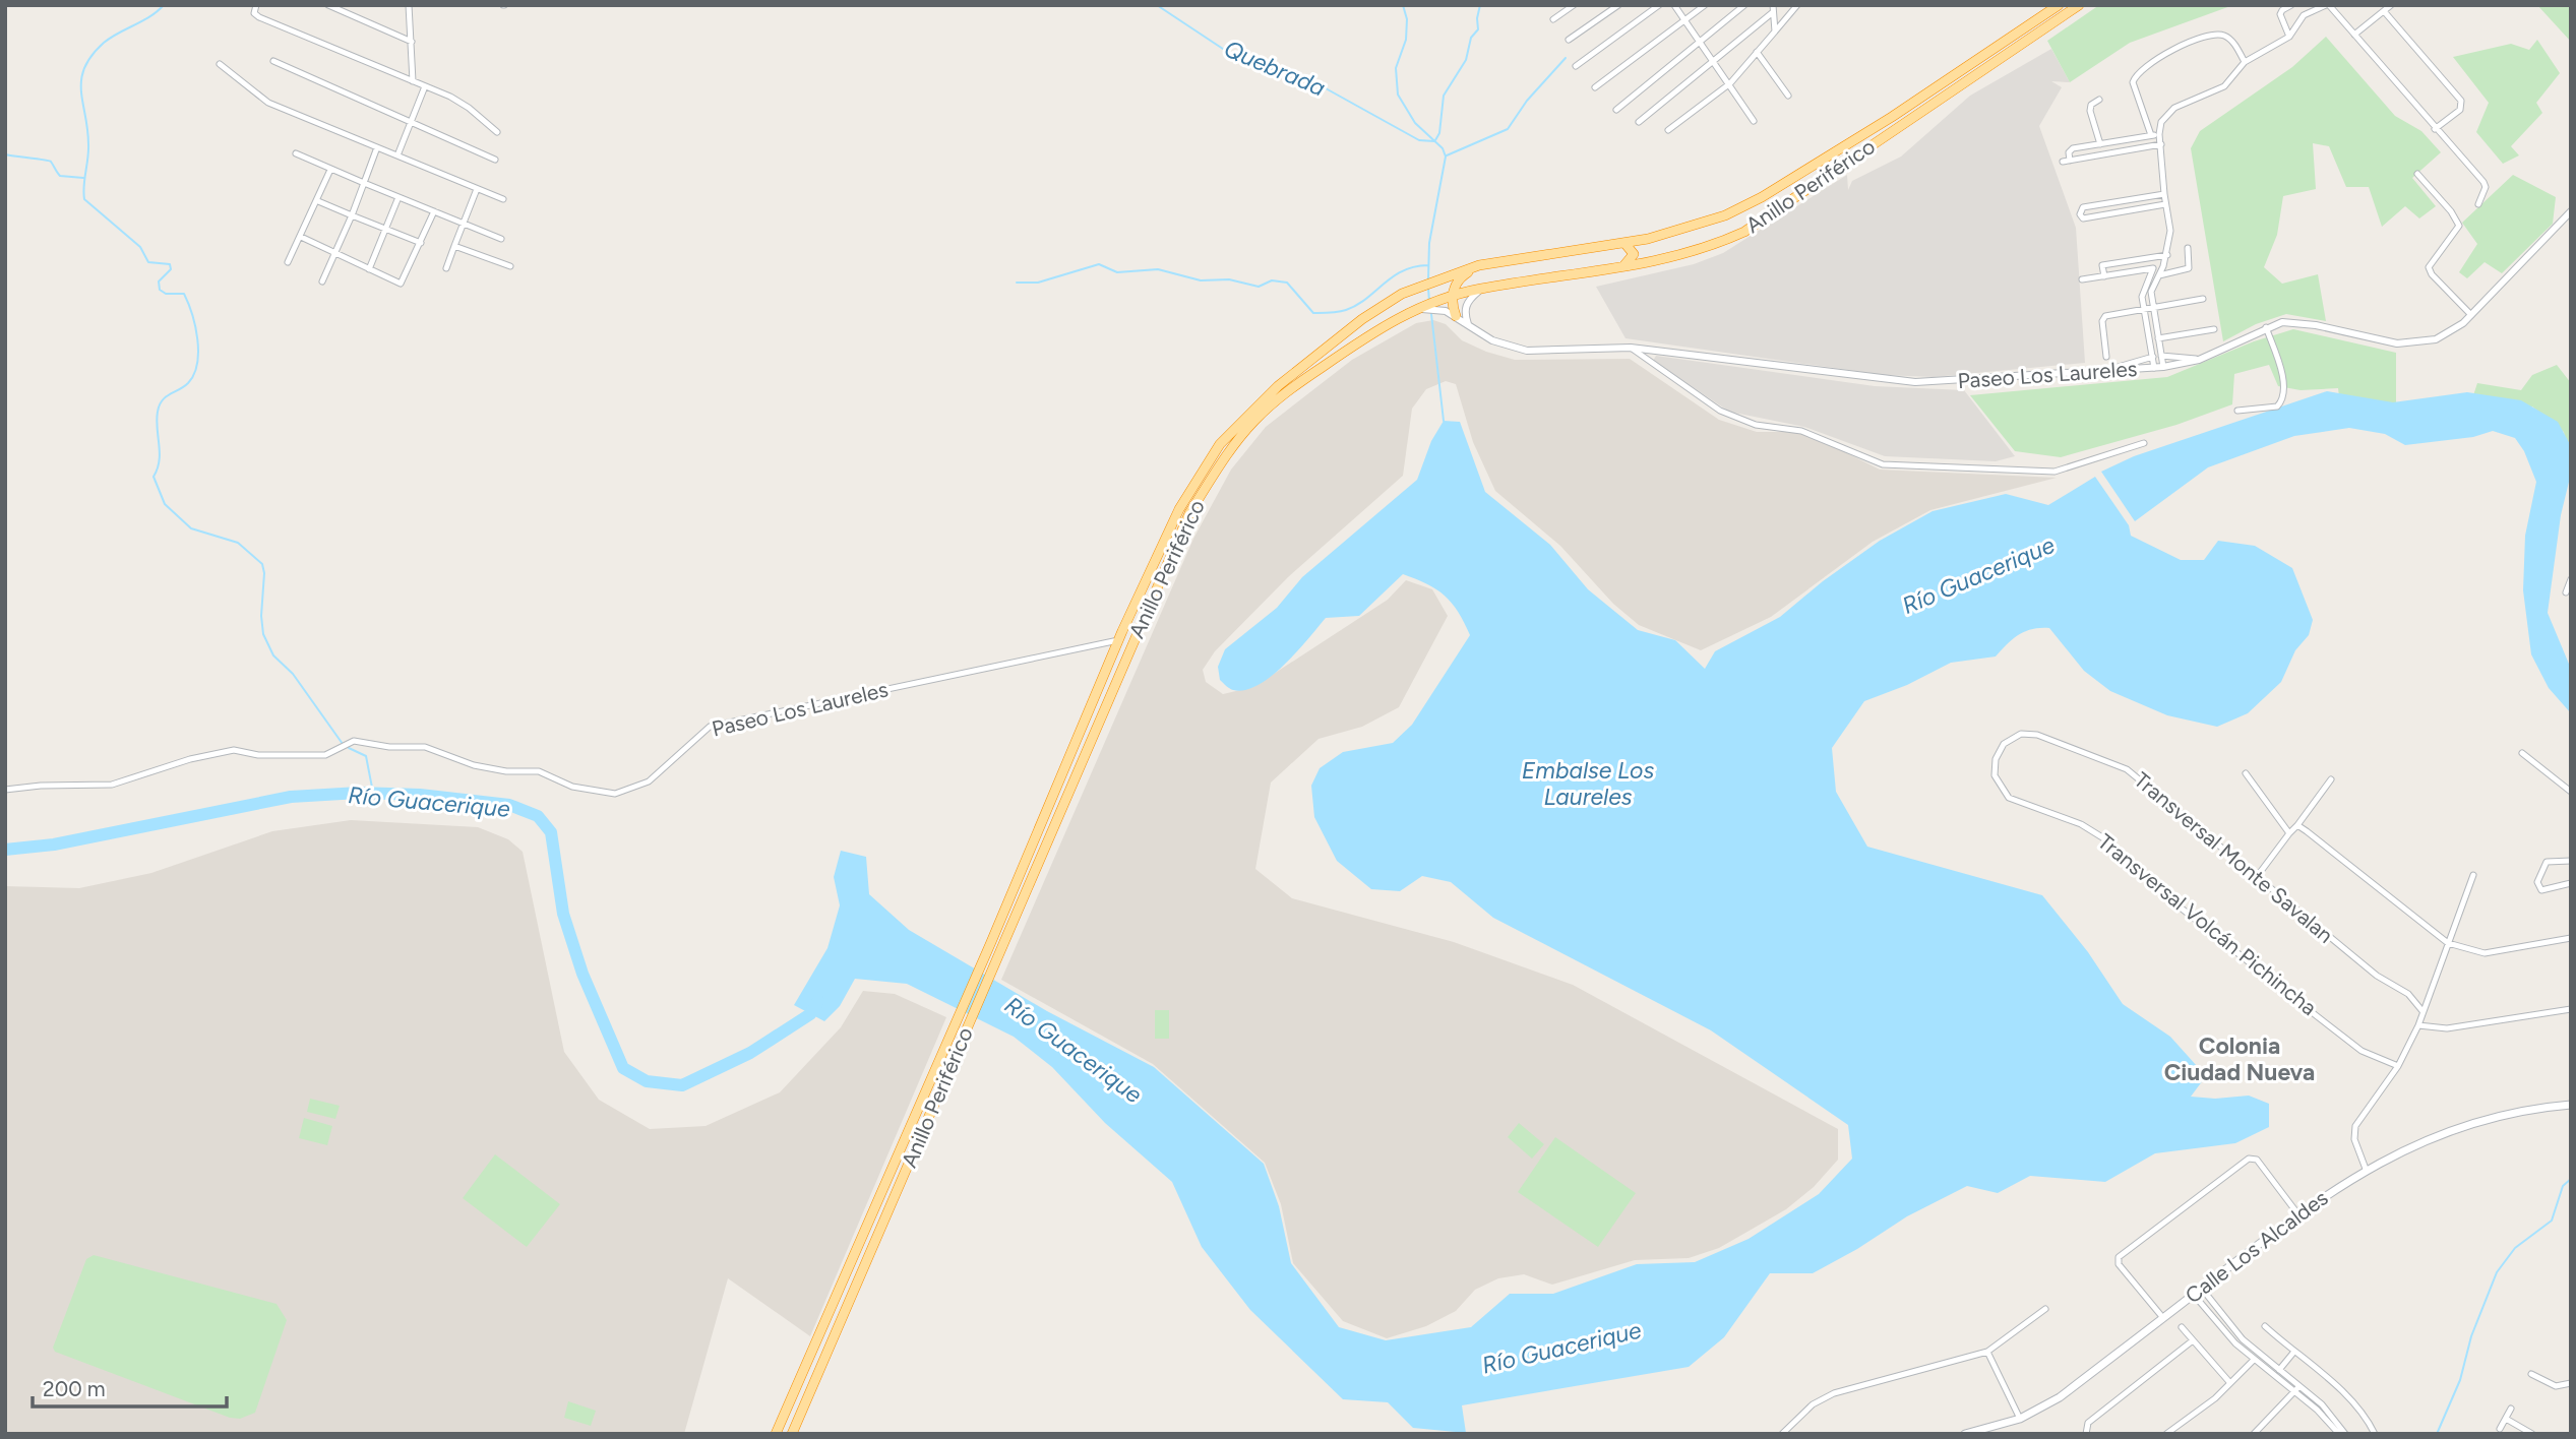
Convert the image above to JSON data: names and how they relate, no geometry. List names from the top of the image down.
{
  "streets": {
    "highway": ["Anillo Periférico"],
    "main road": ["Calle Los Alcaldes"],
    "street": ["Paseo Los Laureles", "Transversal Monte Savalan", "Transversal Volcán Pichincha"]
  },
  "crossings": [
    ["Anillo Periférico", "Paseo Los Laureles"],
    ["Transversal Monte Savalan", "Transversal Volcán Pichincha"]
  ],
  "districts": ["Colonia Ciudad Nueva"],
  "water": ["Quebrada", "Río Guacerique", "Embalse Los Laureles"],
  "scale_bar": "200 m"
}
